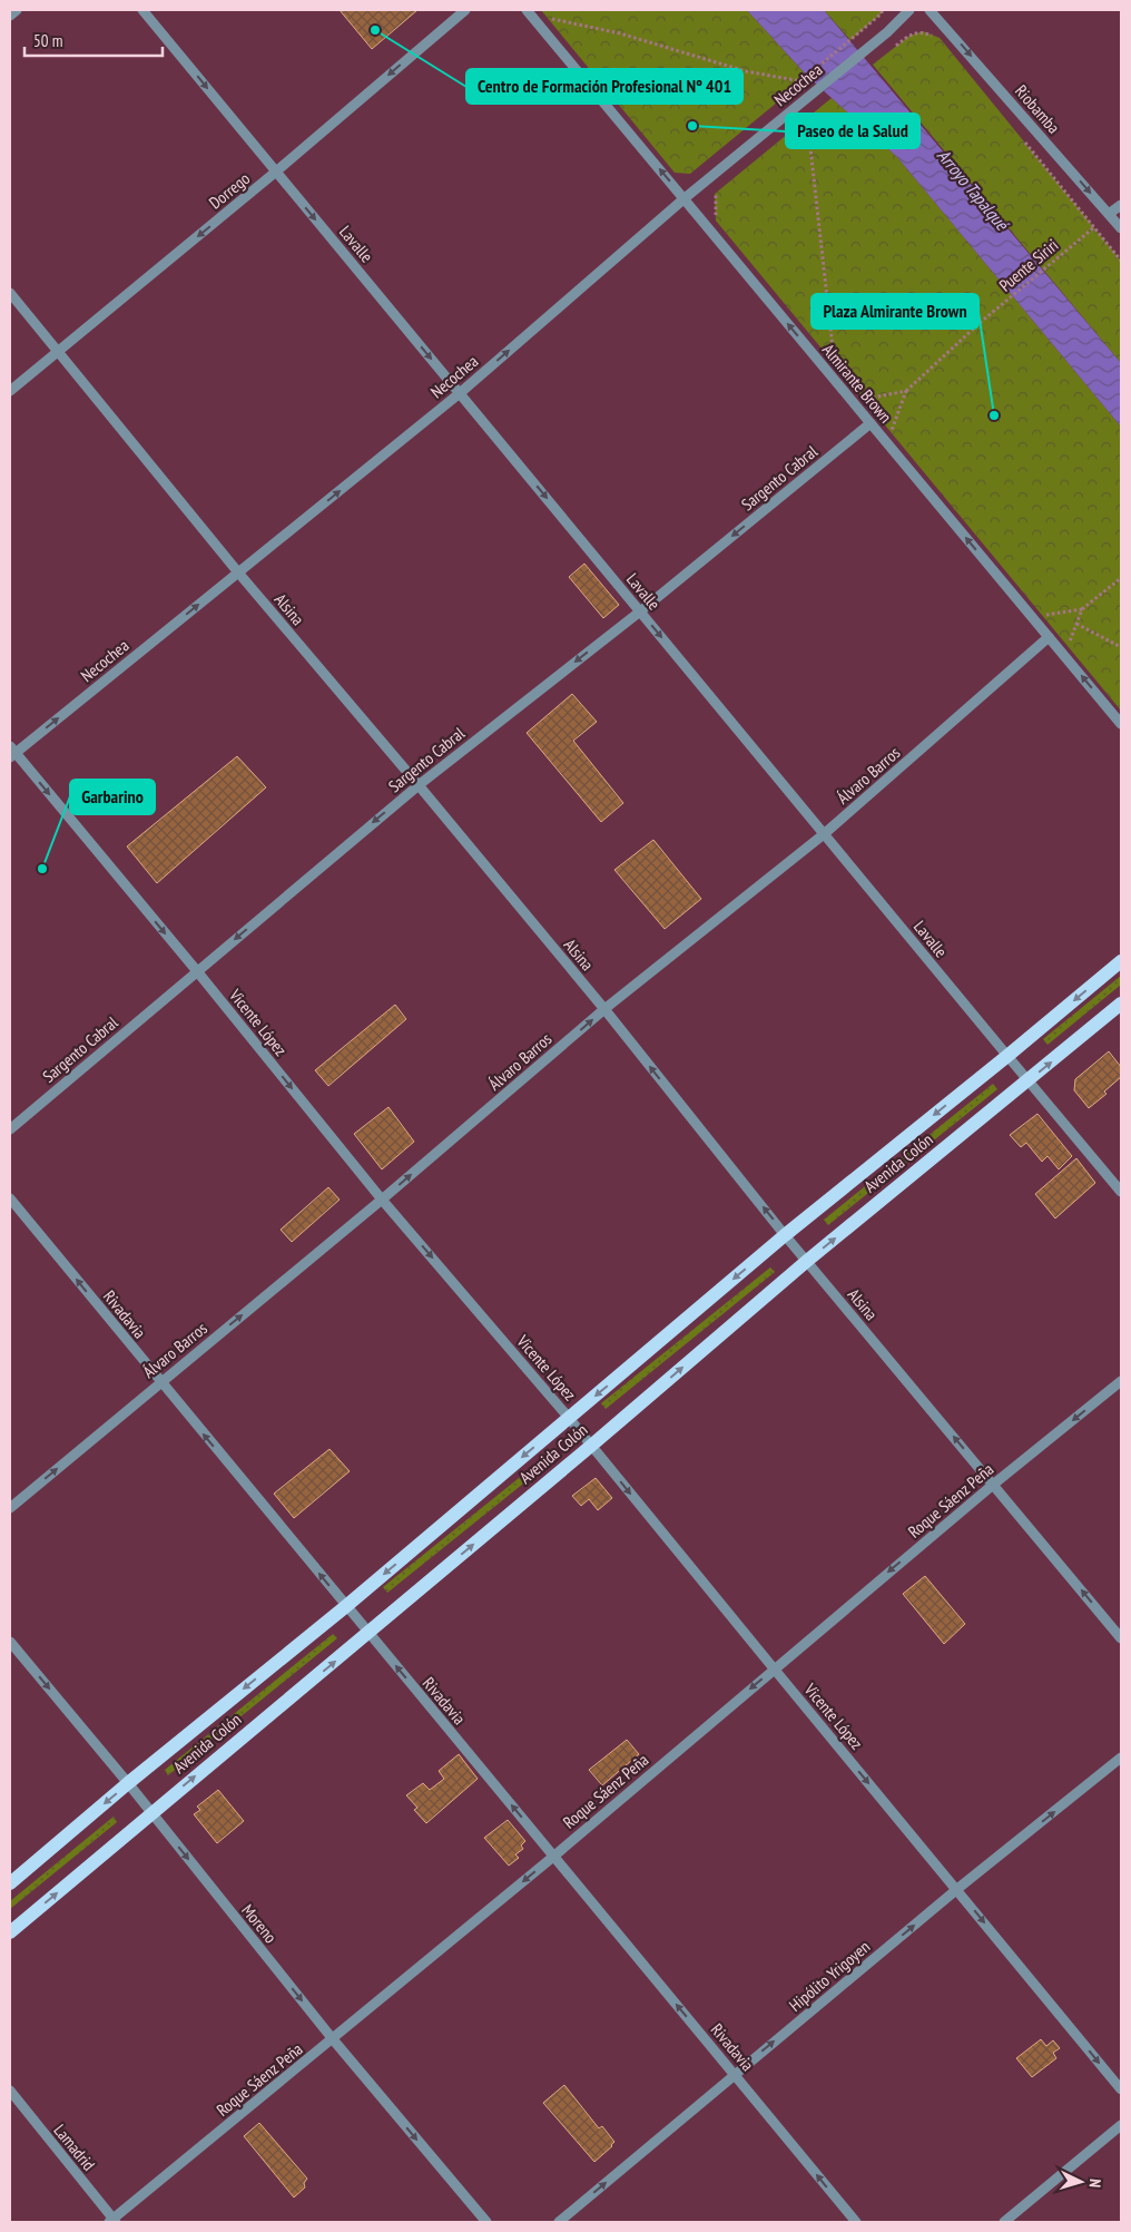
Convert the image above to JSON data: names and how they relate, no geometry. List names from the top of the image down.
{
  "streets": {
    "main road": ["Avenida Colón"],
    "street": [
      "Necochea",
      "Riobamba",
      "Dorrego",
      "Lavalle",
      "Almirante Brown",
      "Sargento Cabral",
      "Alsina",
      "Álvaro Barros",
      "Vicente López",
      "Rivadavia",
      "Roque Sáenz Peña",
      "Moreno",
      "Hipólito Yrigoyen",
      "Lamadrid"
    ],
    "path": ["Puente Siriri"]
  },
  "crossings": [
    ["Necochea", "Lavalle"],
    ["Necochea", "Almirante Brown"],
    ["Necochea", "Alsina"],
    ["Necochea", "Vicente López"],
    ["Dorrego", "Lavalle"],
    ["Dorrego", "Alsina"],
    ["Lavalle", "Sargento Cabral"],
    ["Lavalle", "Álvaro Barros"],
    ["Lavalle", "Avenida Colón"],
    ["Almirante Brown", "Sargento Cabral"],
    ["Almirante Brown", "Álvaro Barros"],
    ["Sargento Cabral", "Alsina"],
    ["Sargento Cabral", "Vicente López"],
    ["Alsina", "Álvaro Barros"],
    ["Alsina", "Avenida Colón"],
    ["Alsina", "Roque Sáenz Peña"],
    ["Álvaro Barros", "Vicente López"],
    ["Álvaro Barros", "Rivadavia"],
    ["Vicente López", "Avenida Colón"],
    ["Vicente López", "Roque Sáenz Peña"],
    ["Vicente López", "Hipólito Yrigoyen"],
    ["Avenida Colón", "Rivadavia"],
    ["Avenida Colón", "Moreno"],
    ["Rivadavia", "Roque Sáenz Peña"],
    ["Rivadavia", "Hipólito Yrigoyen"],
    ["Roque Sáenz Peña", "Moreno"],
    ["Roque Sáenz Peña", "Lamadrid"]
  ],
  "one_way": [
    "Necochea",
    "Riobamba",
    "Dorrego",
    "Lavalle",
    "Almirante Brown",
    "Sargento Cabral",
    "Alsina",
    "Álvaro Barros",
    "Vicente López",
    "Rivadavia",
    "Roque Sáenz Peña",
    "Moreno",
    "Hipólito Yrigoyen"
  ],
  "water": ["Arroyo Tapalqué"],
  "places": [
    "Centro de Formación Profesional Nº 401",
    "Paseo de la Salud",
    "Plaza Almirante Brown",
    "Garbarino"
  ],
  "scale_bar": "50 m",
  "north": "right"
}
